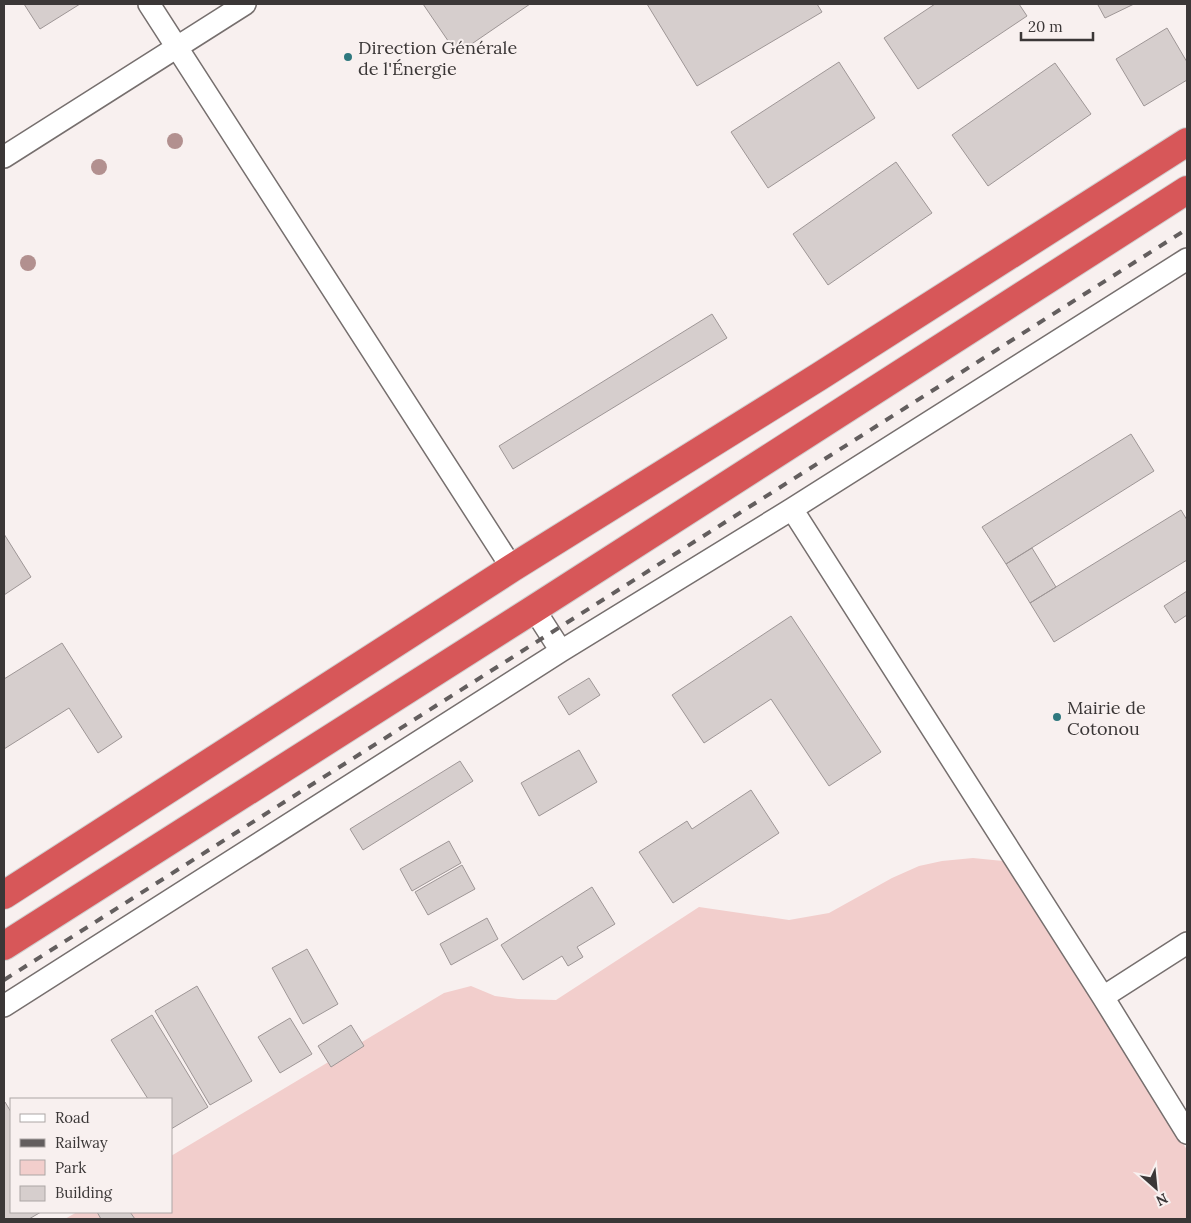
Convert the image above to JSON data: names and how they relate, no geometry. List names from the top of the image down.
{
  "places": ["Direction Générale de l'Énergie", "Mairie de Cotonou"],
  "legend": [
    "Road",
    "Railway",
    "Park",
    "Building"
  ],
  "scale_bar": "20 m",
  "north": "bottom right"
}
